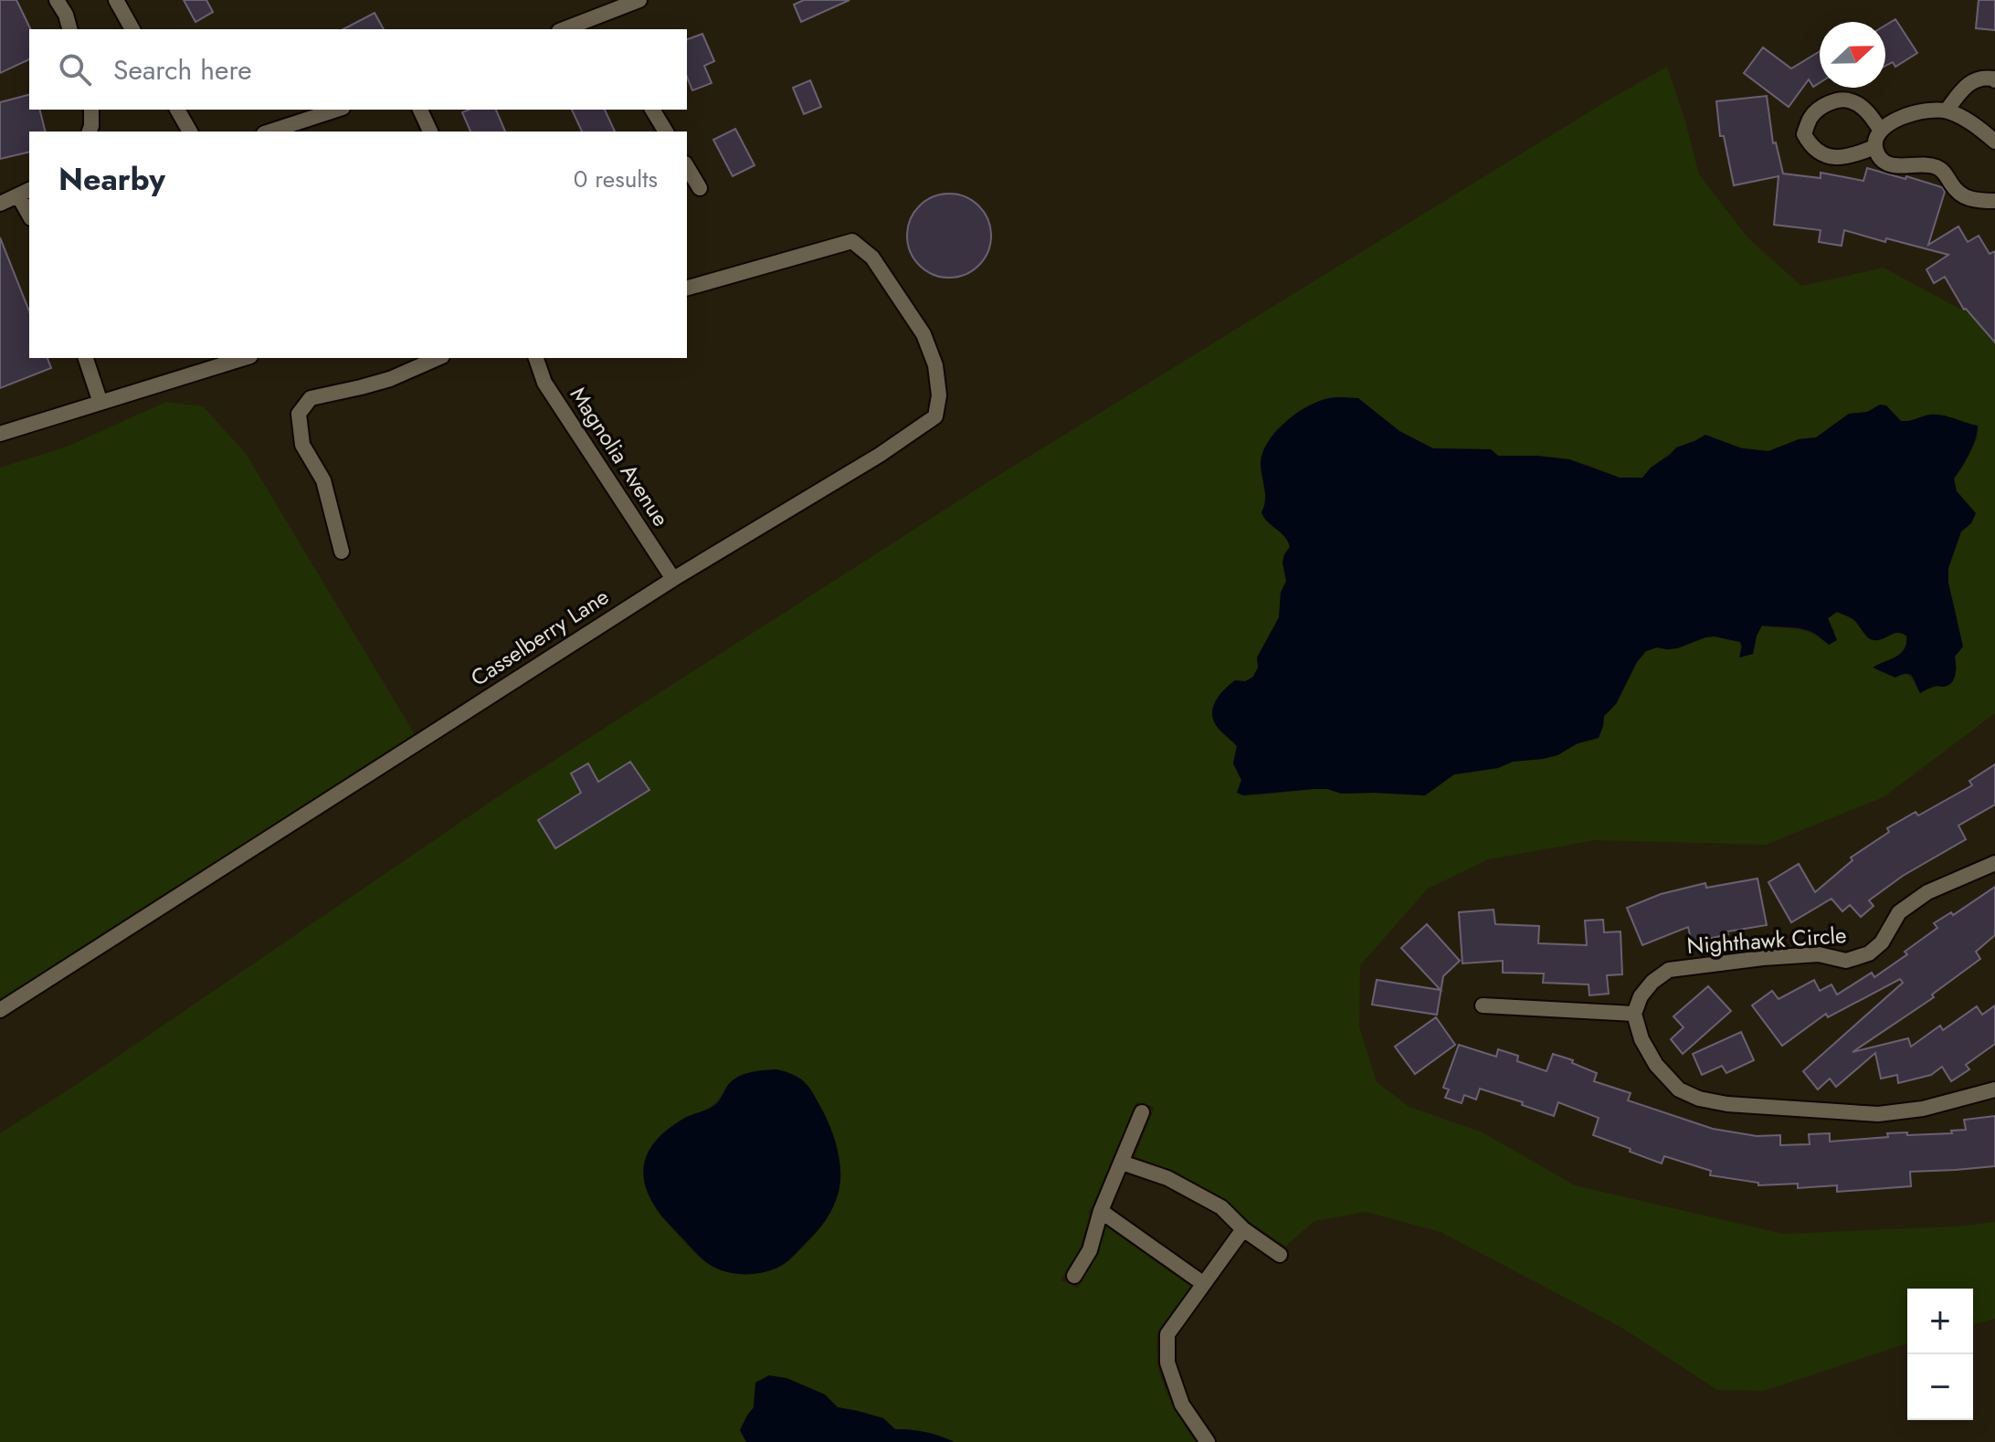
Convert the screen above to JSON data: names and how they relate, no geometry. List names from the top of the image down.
{
  "streets": {
    "street": ["Magnolia Avenue", "Casselberry Lane", "Nighthawk Circle"]
  },
  "crossings": [
    ["Magnolia Avenue", "Casselberry Lane"]
  ],
  "north": "right",
  "page": {
    "search": "Search here",
    "heading": ["Nearby", "0 results"],
    "map_buttons": ["+", "−"]
  }
}
